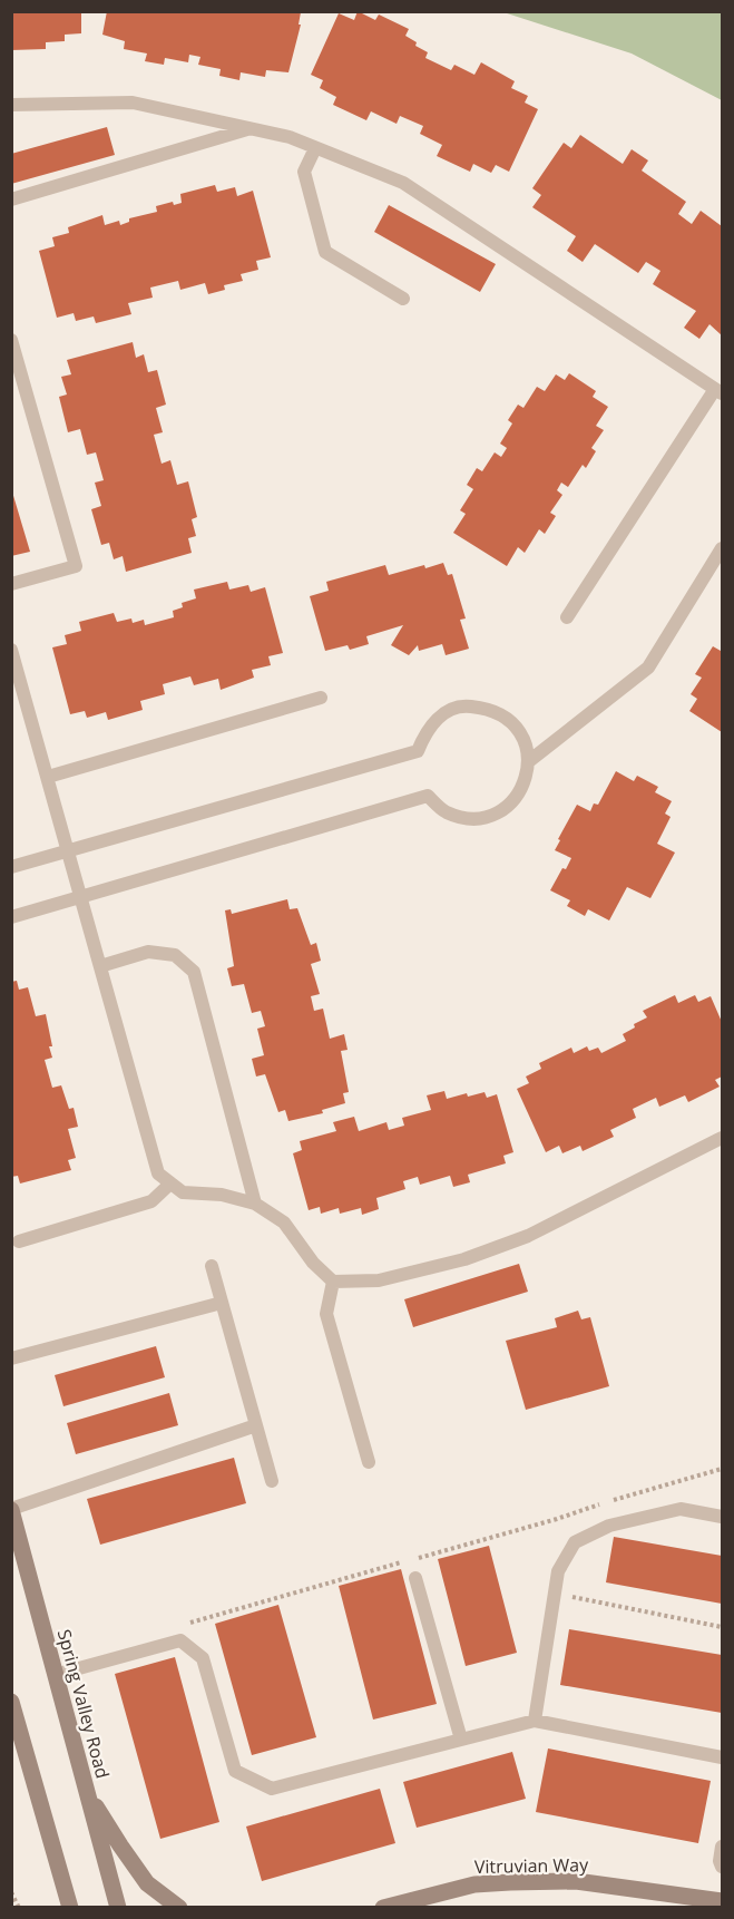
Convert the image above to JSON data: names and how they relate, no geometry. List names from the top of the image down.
{
  "streets": {
    "main road": ["Spring Valley Road", "Vitruvian Way"]
  }
}
